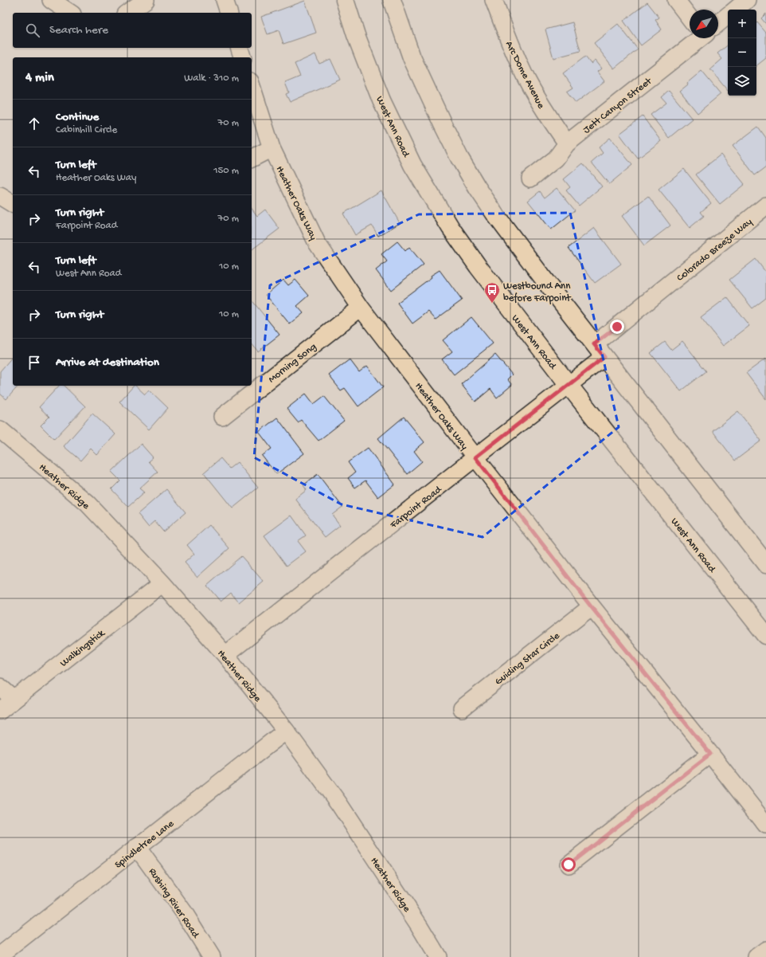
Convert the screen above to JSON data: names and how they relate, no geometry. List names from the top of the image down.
{
  "streets": {
    "main road": ["West Ann Road"],
    "street": [
      "Arc Dome Avenue",
      "Jett Canyon Street",
      "Heather Oaks Way",
      "Colorado Breeze Way",
      "Morning Song",
      "Heather Ridge",
      "Farpoint Road",
      "Walkingstick",
      "Guiding Star Circle",
      "Spindletree Lane",
      "Rushing River Road"
    ]
  },
  "crossings": [
    ["Arc Dome Avenue", "Jett Canyon Street"],
    ["West Ann Road", "Farpoint Road"],
    ["Heather Oaks Way", "Morning Song"],
    ["Heather Oaks Way", "Farpoint Road"],
    ["Heather Oaks Way", "Guiding Star Circle"],
    ["Colorado Breeze Way", "Farpoint Road"],
    ["Heather Ridge", "Farpoint Road"],
    ["Heather Ridge", "Walkingstick"],
    ["Heather Ridge", "Spindletree Lane"],
    ["Spindletree Lane", "Rushing River Road"]
  ],
  "places": {
    "bus stop": ["Westbound Ann before Farpoint"]
  },
  "north": "bottom left",
  "page": {
    "map_buttons": ["+", "−"],
    "search": "Search here",
    "heading": ["4 min", "Walk · 310 m"],
    "list": [
      ["Continue", "Cabinhill Circle", "70 m"],
      ["Turn left", "Heather Oaks Way", "150 m"],
      ["Turn right", "Farpoint Road", "70 m"],
      ["Turn left", "West Ann Road", "10 m"],
      ["Turn right", "10 m"],
      "Arrive at destination"
    ]
  }
}
